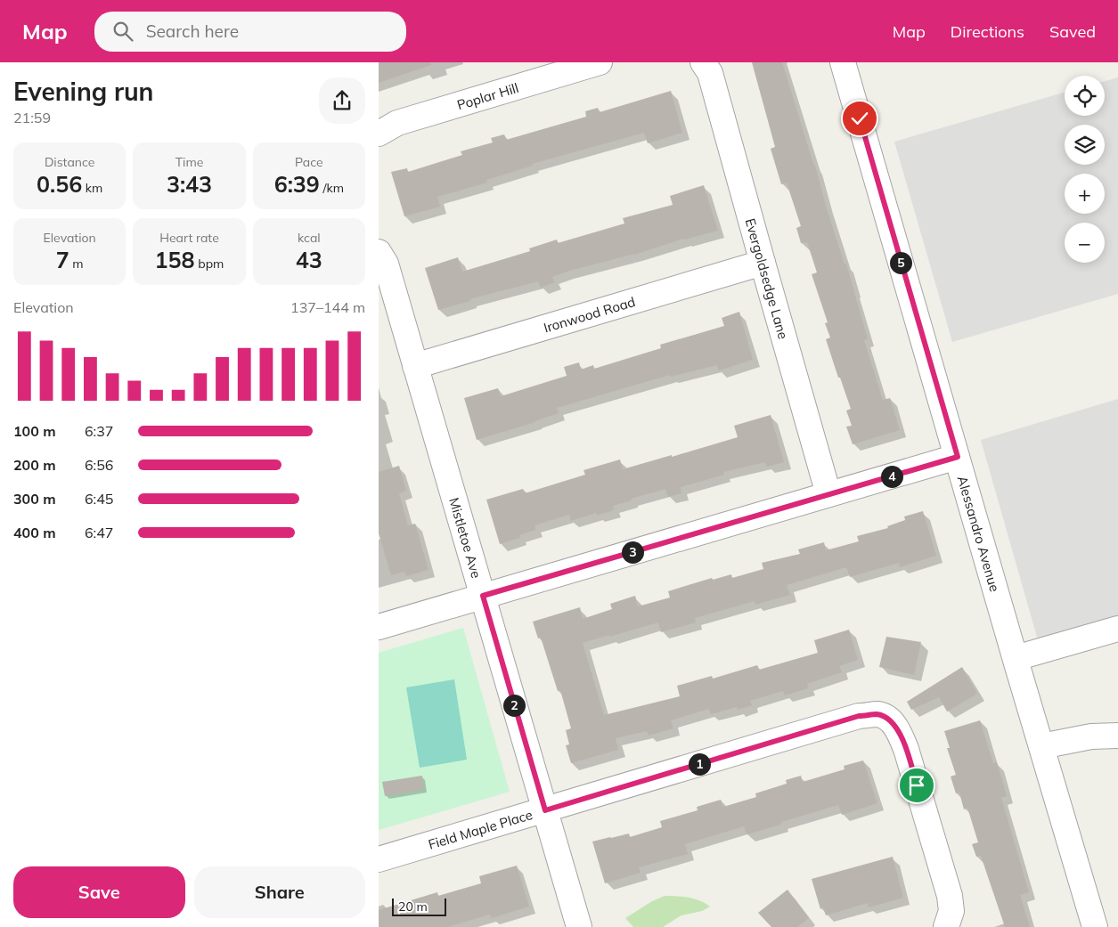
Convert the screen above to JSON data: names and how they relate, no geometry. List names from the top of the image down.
{
  "streets": {
    "street": [
      "Poplar Hill",
      "Evergoldsedge Lane",
      "Ironwood Road",
      "Alessandro Avenue",
      "Mistletoe Ave",
      "Field Maple Place"
    ]
  },
  "crossings": [
    ["Evergoldsedge Lane", "Ironwood Road"],
    ["Ironwood Road", "Mistletoe Ave"],
    ["Mistletoe Ave", "Field Maple Place"]
  ],
  "scale_bar": "20 m",
  "page": {
    "header": "Map",
    "search": "Search here",
    "nav": ["Map", "Directions", "Saved"],
    "heading": ["Evening run", "21:59"],
    "map_buttons": ["+", "−"],
    "stats": [
      ["Distance", "0.56 km"],
      ["Time", "3:43"],
      ["Pace", "6:39 /km"],
      ["Elevation", "7 m"],
      ["Heart rate", "158 bpm"],
      ["kcal", "43"]
    ],
    "pins": [
      "5",
      "4",
      "3",
      "2",
      "1"
    ],
    "chart": ["Elevation", "137–144 m"],
    "list": [
      {
        "name": "100 m",
        "note": "6:37"
      },
      {
        "name": "200 m",
        "note": "6:56"
      },
      {
        "name": "300 m",
        "note": "6:45"
      },
      {
        "name": "400 m",
        "note": "6:47"
      }
    ],
    "buttons": ["Save", "Share"],
    "scale": "20 m"
  }
}
